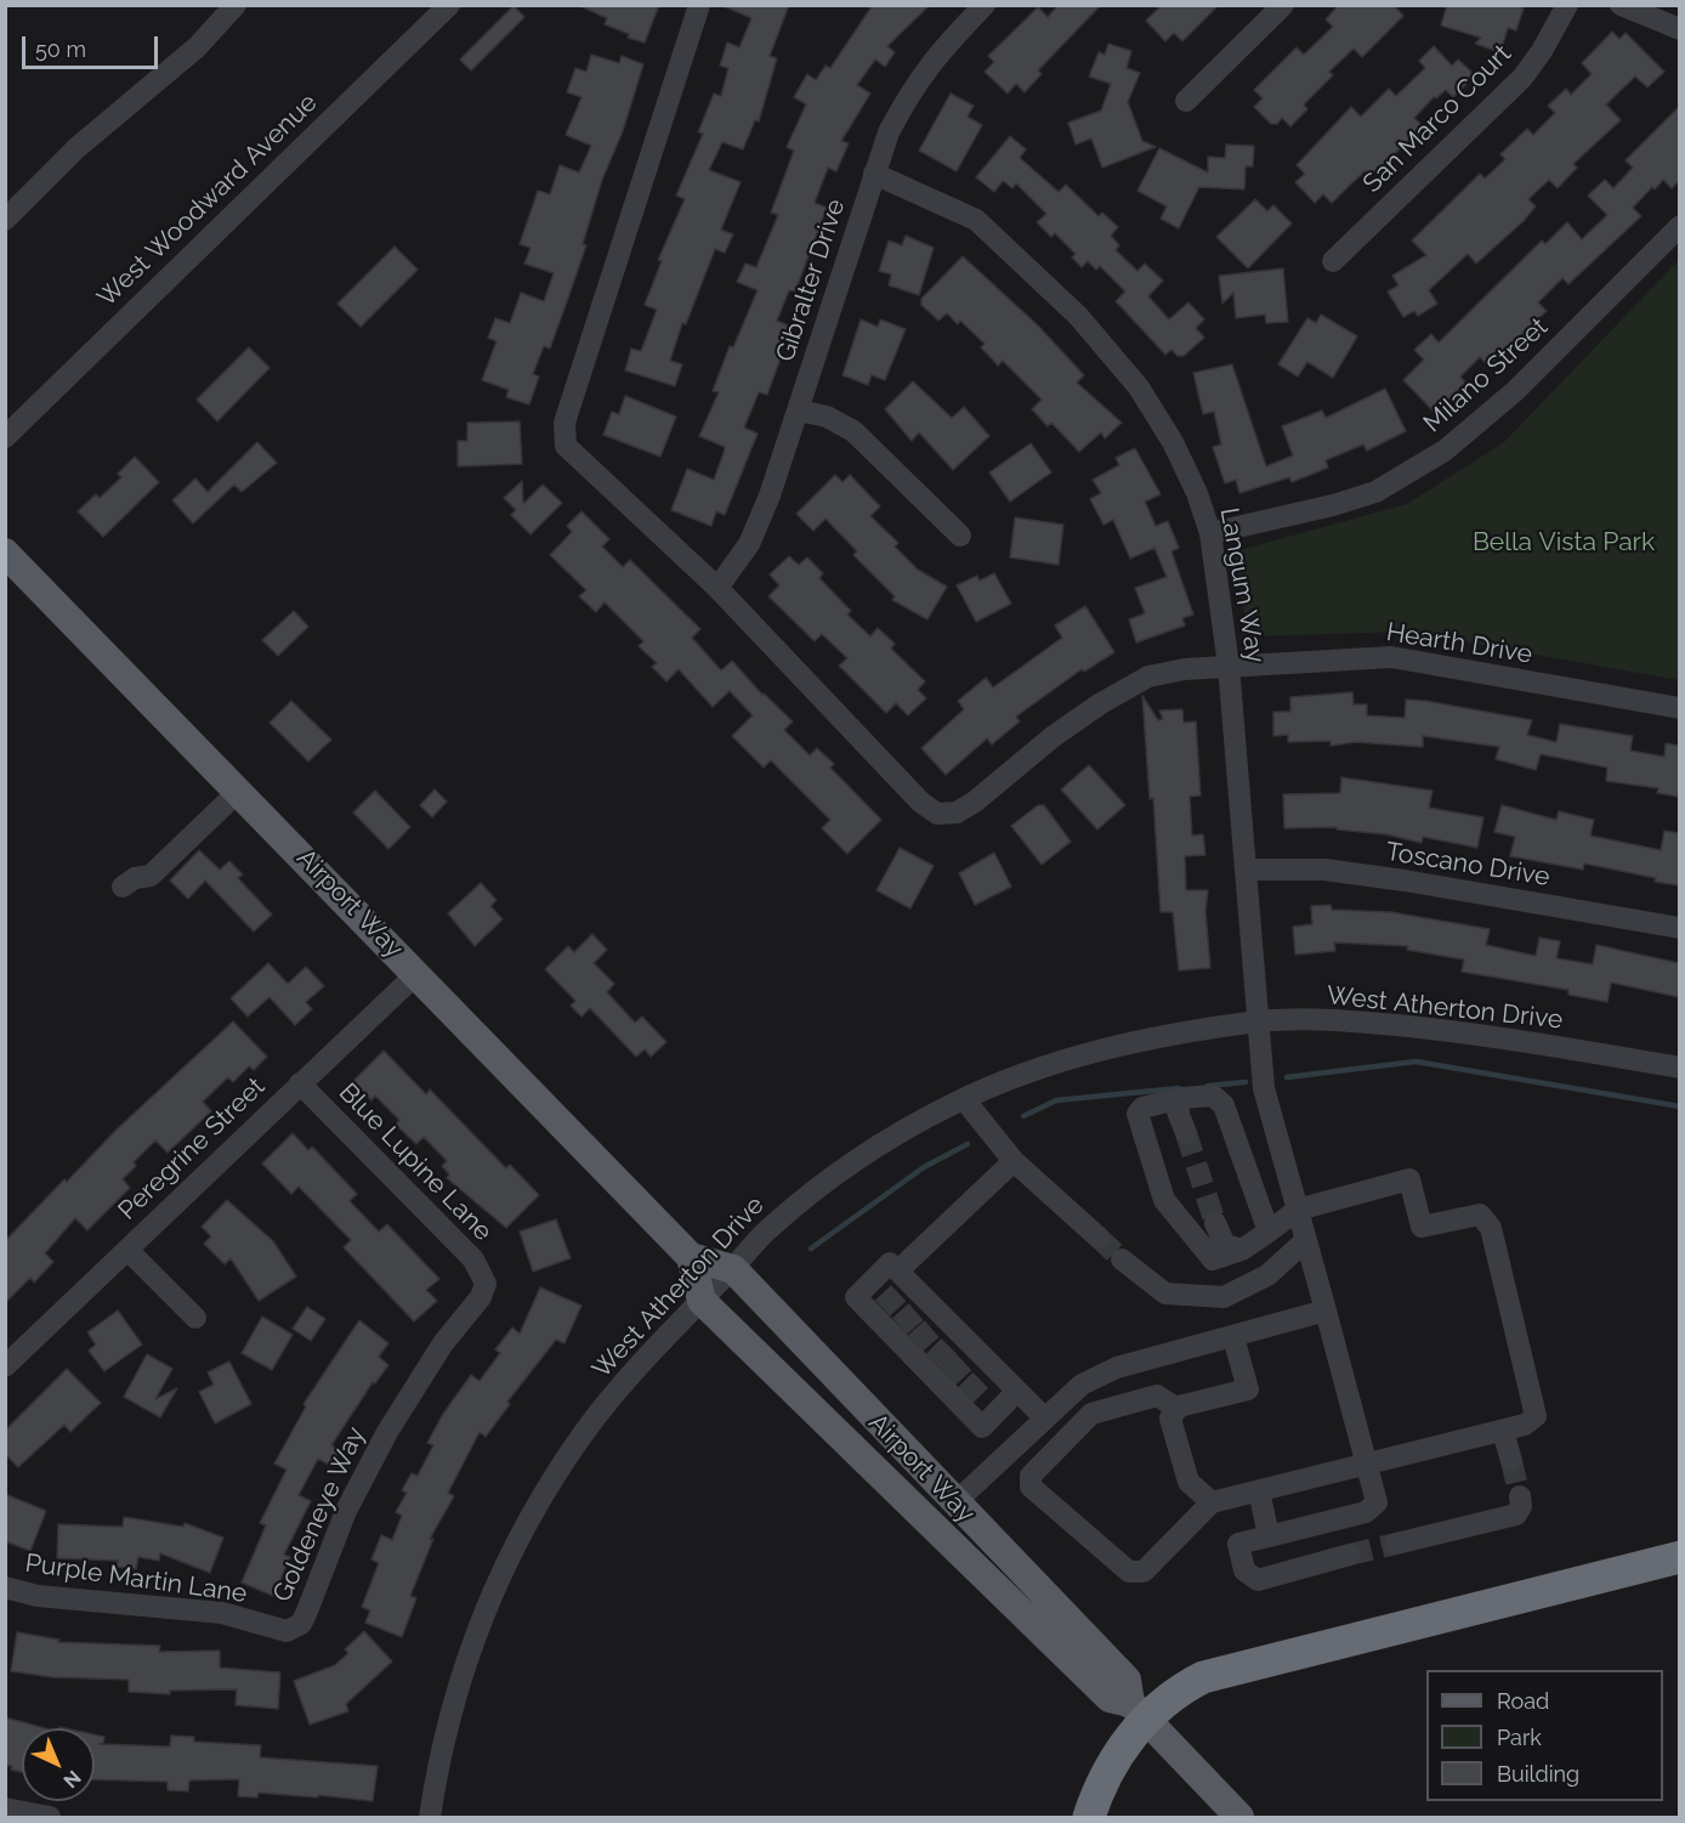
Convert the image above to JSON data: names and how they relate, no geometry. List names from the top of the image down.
{
  "streets": {
    "main road": ["Airport Way"],
    "street": [
      "San Marco Court",
      "West Woodward Avenue",
      "Gibralter Drive",
      "Milano Street",
      "Langum Way",
      "Hearth Drive",
      "Toscano Drive",
      "West Atherton Drive",
      "Peregrine Street",
      "Blue Lupine Lane",
      "Goldeneye Way",
      "Purple Martin Lane"
    ]
  },
  "crossings": [
    ["Gibralter Drive", "Langum Way"],
    ["Gibralter Drive", "Hearth Drive"],
    ["Milano Street", "Langum Way"],
    ["Langum Way", "Hearth Drive"],
    ["Langum Way", "Toscano Drive"],
    ["Langum Way", "West Atherton Drive"],
    ["Airport Way", "West Atherton Drive"],
    ["Airport Way", "Peregrine Street"],
    ["Peregrine Street", "Blue Lupine Lane"],
    ["Blue Lupine Lane", "Goldeneye Way"],
    ["Goldeneye Way", "Purple Martin Lane"]
  ],
  "parks": ["Bella Vista Park"],
  "legend": ["Road", "Park", "Building"],
  "scale_bar": "50 m",
  "north": "bottom right"
}
